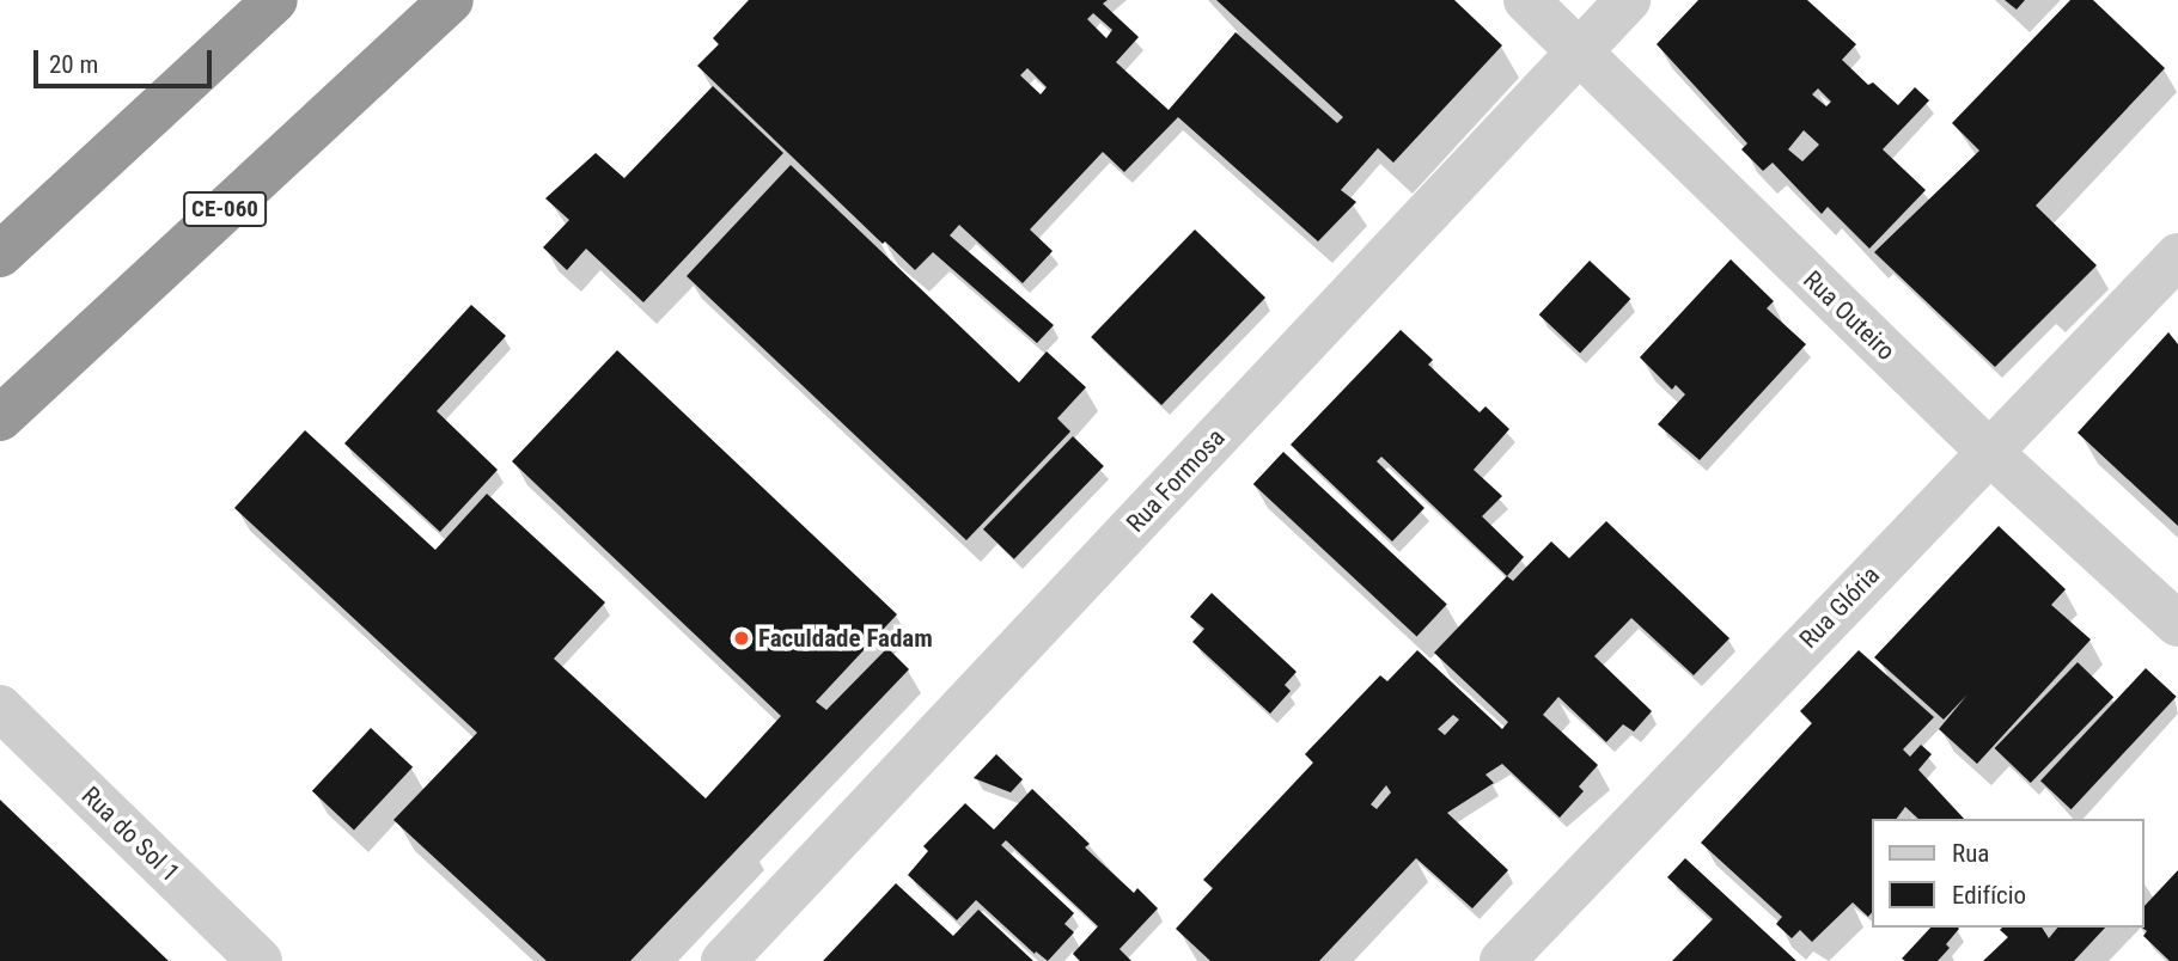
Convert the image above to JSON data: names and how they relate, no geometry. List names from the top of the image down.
{
  "streets": {
    "highway": ["CE-060"],
    "street": [
      "Rua Outeiro",
      "Rua Formosa",
      "Rua Glória",
      "Rua do Sol 1"
    ]
  },
  "crossings": [
    ["Rua Outeiro", "Rua Formosa"],
    ["Rua Outeiro", "Rua Glória"]
  ],
  "places": ["Faculdade Fadam"],
  "legend": ["Rua", "Edifício"],
  "scale_bar": "20 m"
}
